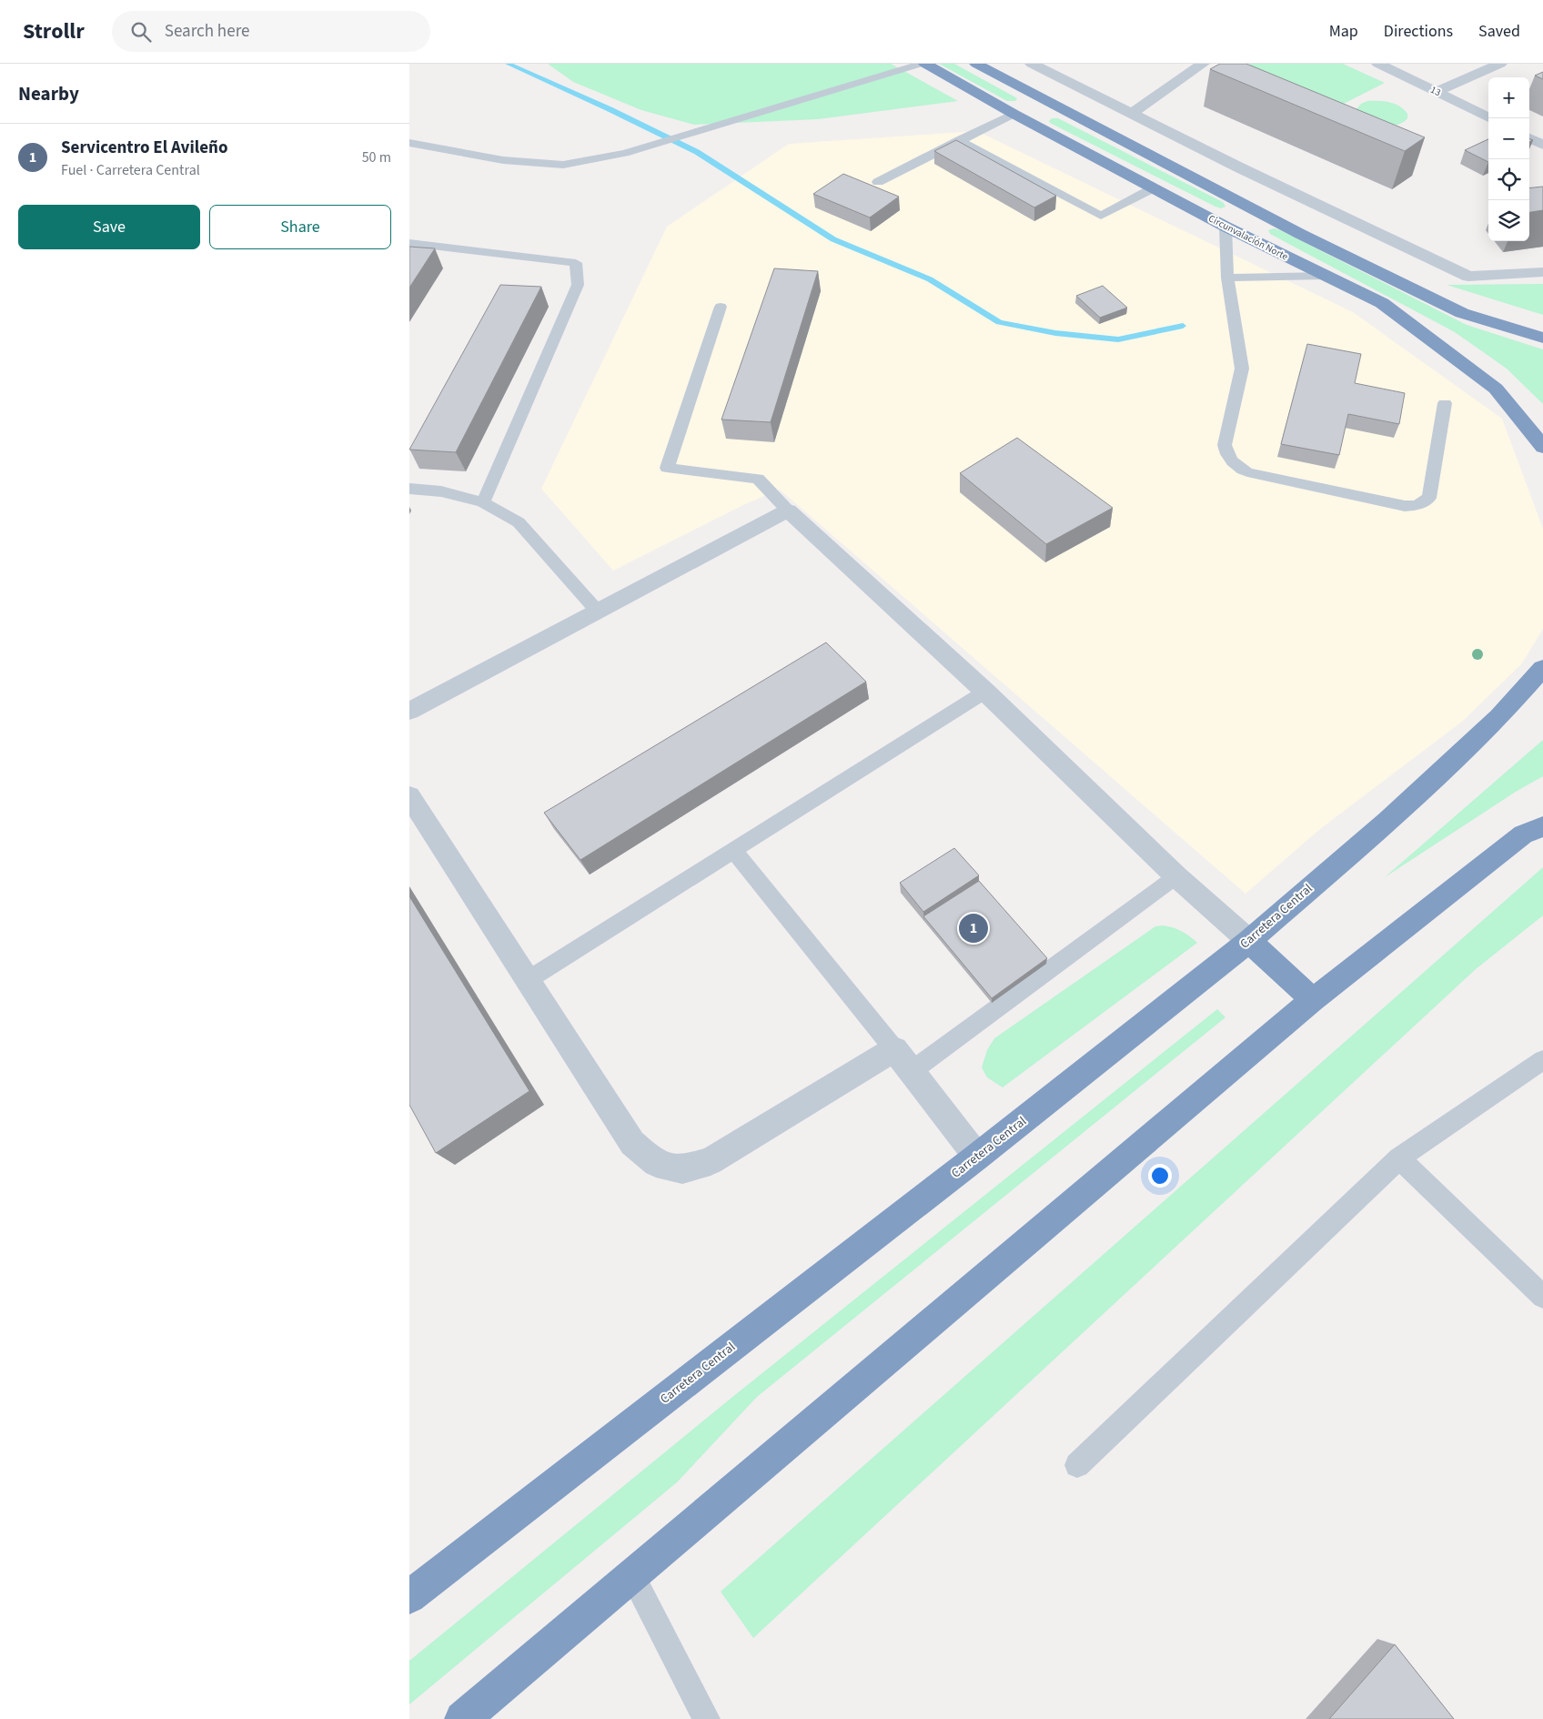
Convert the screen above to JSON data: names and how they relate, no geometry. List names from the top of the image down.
{
  "streets": {
    "highway": ["Circunvalación Norte", "Carretera Central"],
    "street": ["13"]
  },
  "page": {
    "header": "Strollr",
    "search": "Search here",
    "nav": ["Map", "Directions", "Saved"],
    "heading": "Nearby",
    "map_buttons": ["+", "−"],
    "list": [
      {
        "mark": "1",
        "name": "Servicentro El Avileño",
        "note": "Fuel · Carretera Central",
        "value": "50 m"
      }
    ],
    "buttons": ["Save", "Share"],
    "pins": "1"
  }
}
